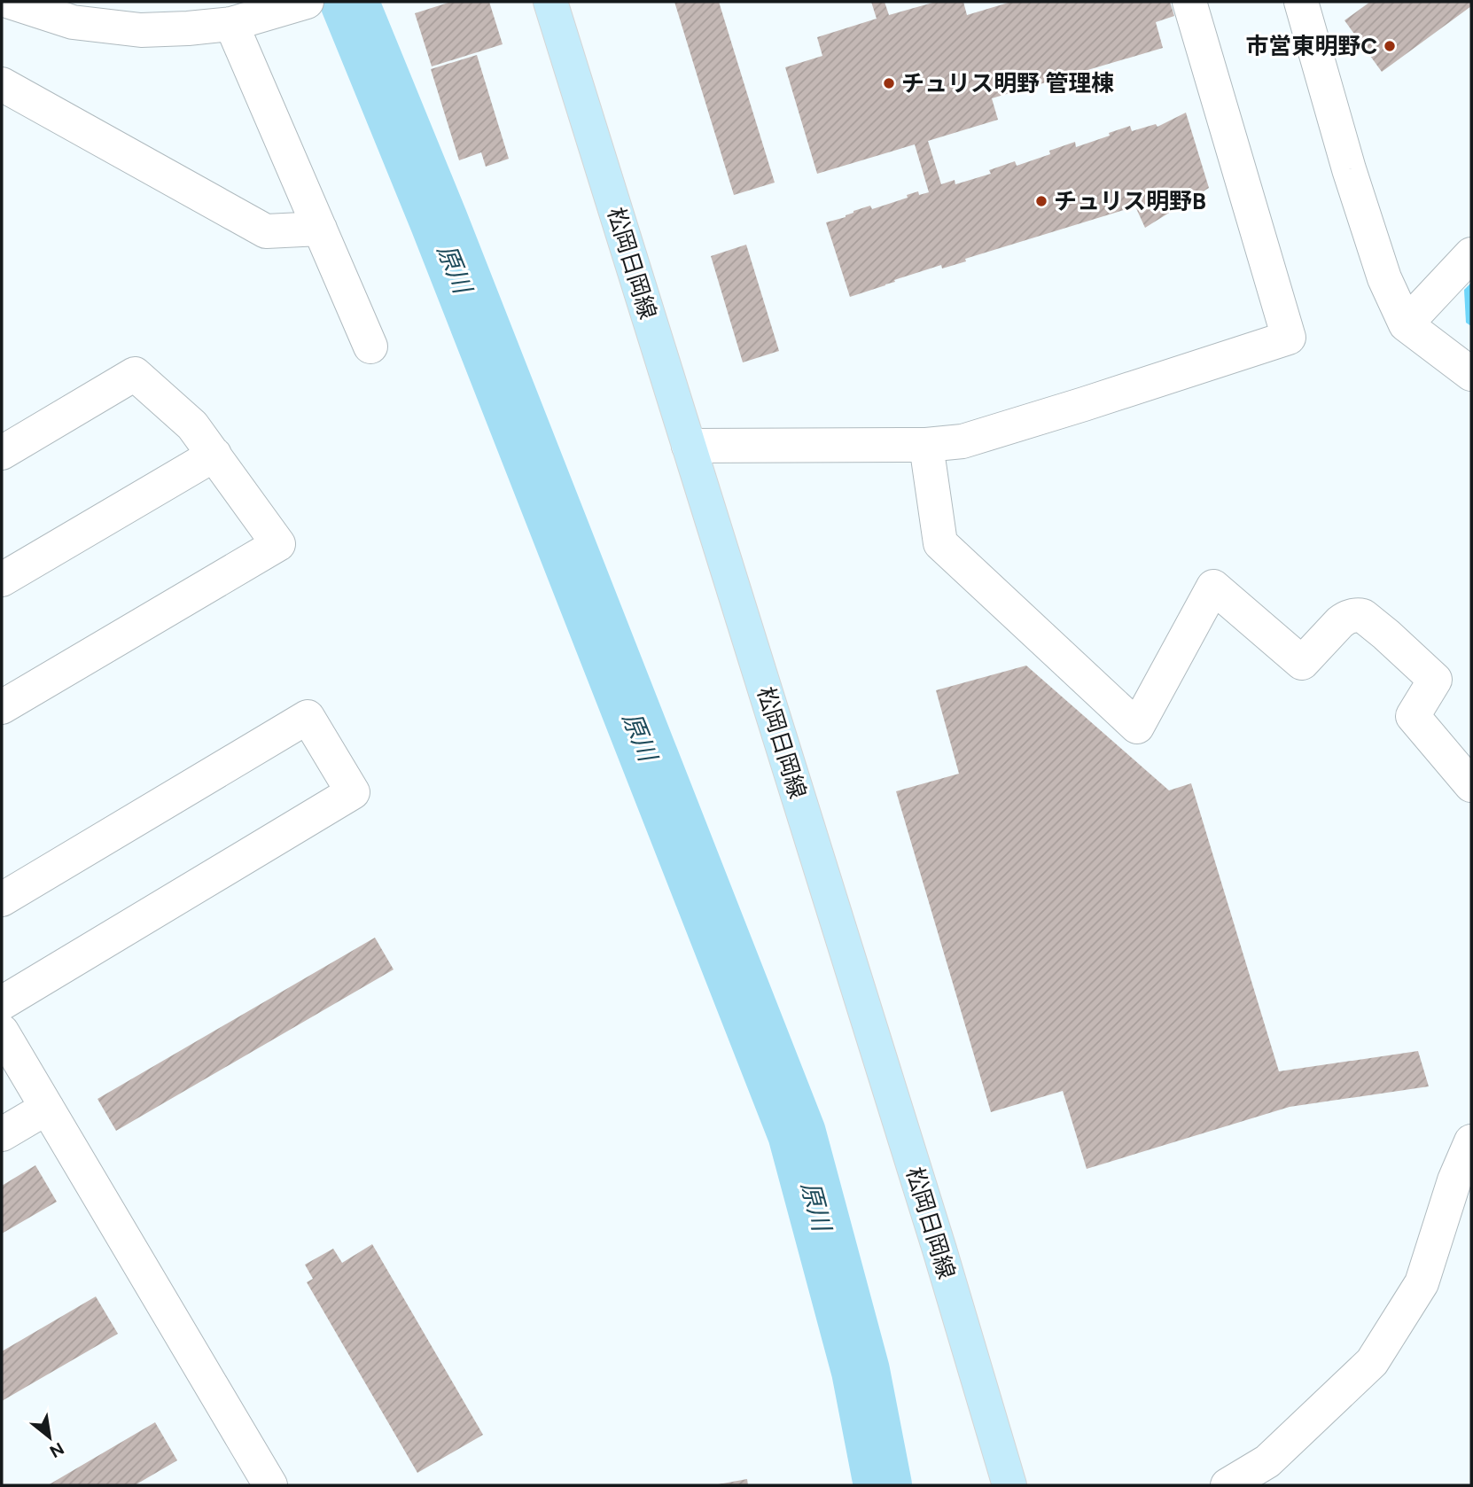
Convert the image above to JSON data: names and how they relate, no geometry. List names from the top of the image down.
{
  "streets": {
    "main road": ["松岡日岡線"]
  },
  "water": ["原川"],
  "places": ["市営東明野C", "チュリス明野 管理棟", "チュリス明野B"],
  "north": "bottom right"
}
